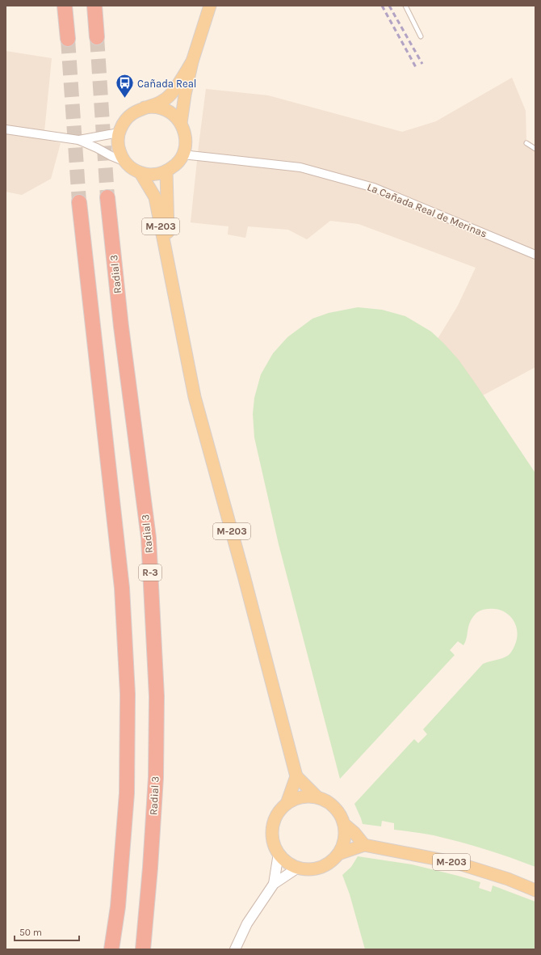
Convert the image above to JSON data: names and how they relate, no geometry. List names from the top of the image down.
{
  "streets": {
    "highway": ["Radial 3", "R-3"],
    "main road": ["M-203"],
    "street": ["La Cañada Real de Merinas"]
  },
  "crossings": [
    ["La Cañada Real de Merinas", "M-203"]
  ],
  "places": {
    "bus stop": ["Cañada Real"]
  },
  "scale_bar": "50 m"
}
